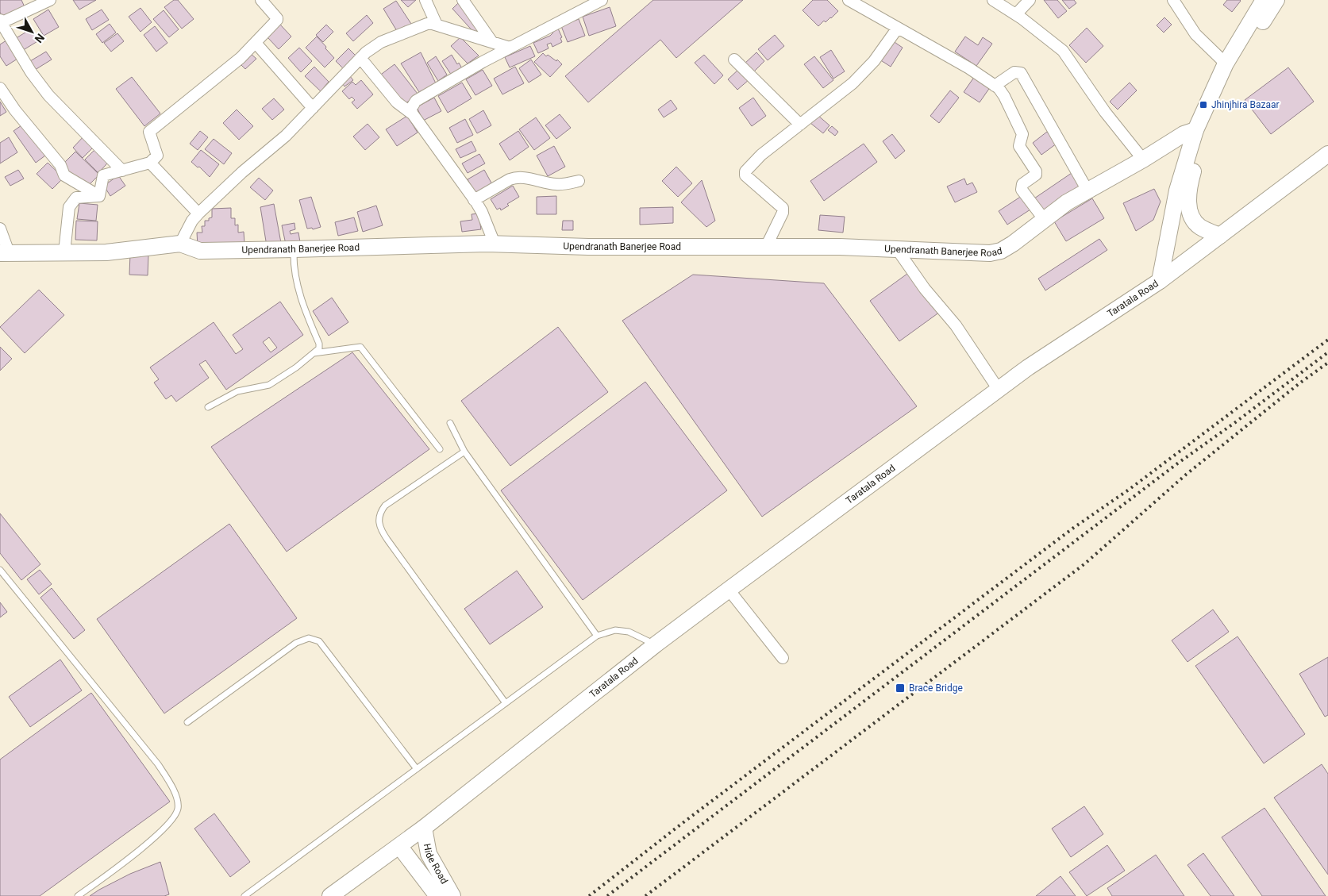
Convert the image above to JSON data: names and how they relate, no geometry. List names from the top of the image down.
{
  "streets": {
    "main road": ["Upendranath Banerjee Road", "Taratala Road", "Hide Road"]
  },
  "crossings": [
    ["Taratala Road", "Hide Road"]
  ],
  "places": {
    "transit": ["Jhinjhira Bazaar", "Brace Bridge"]
  },
  "north": "bottom right"
}
